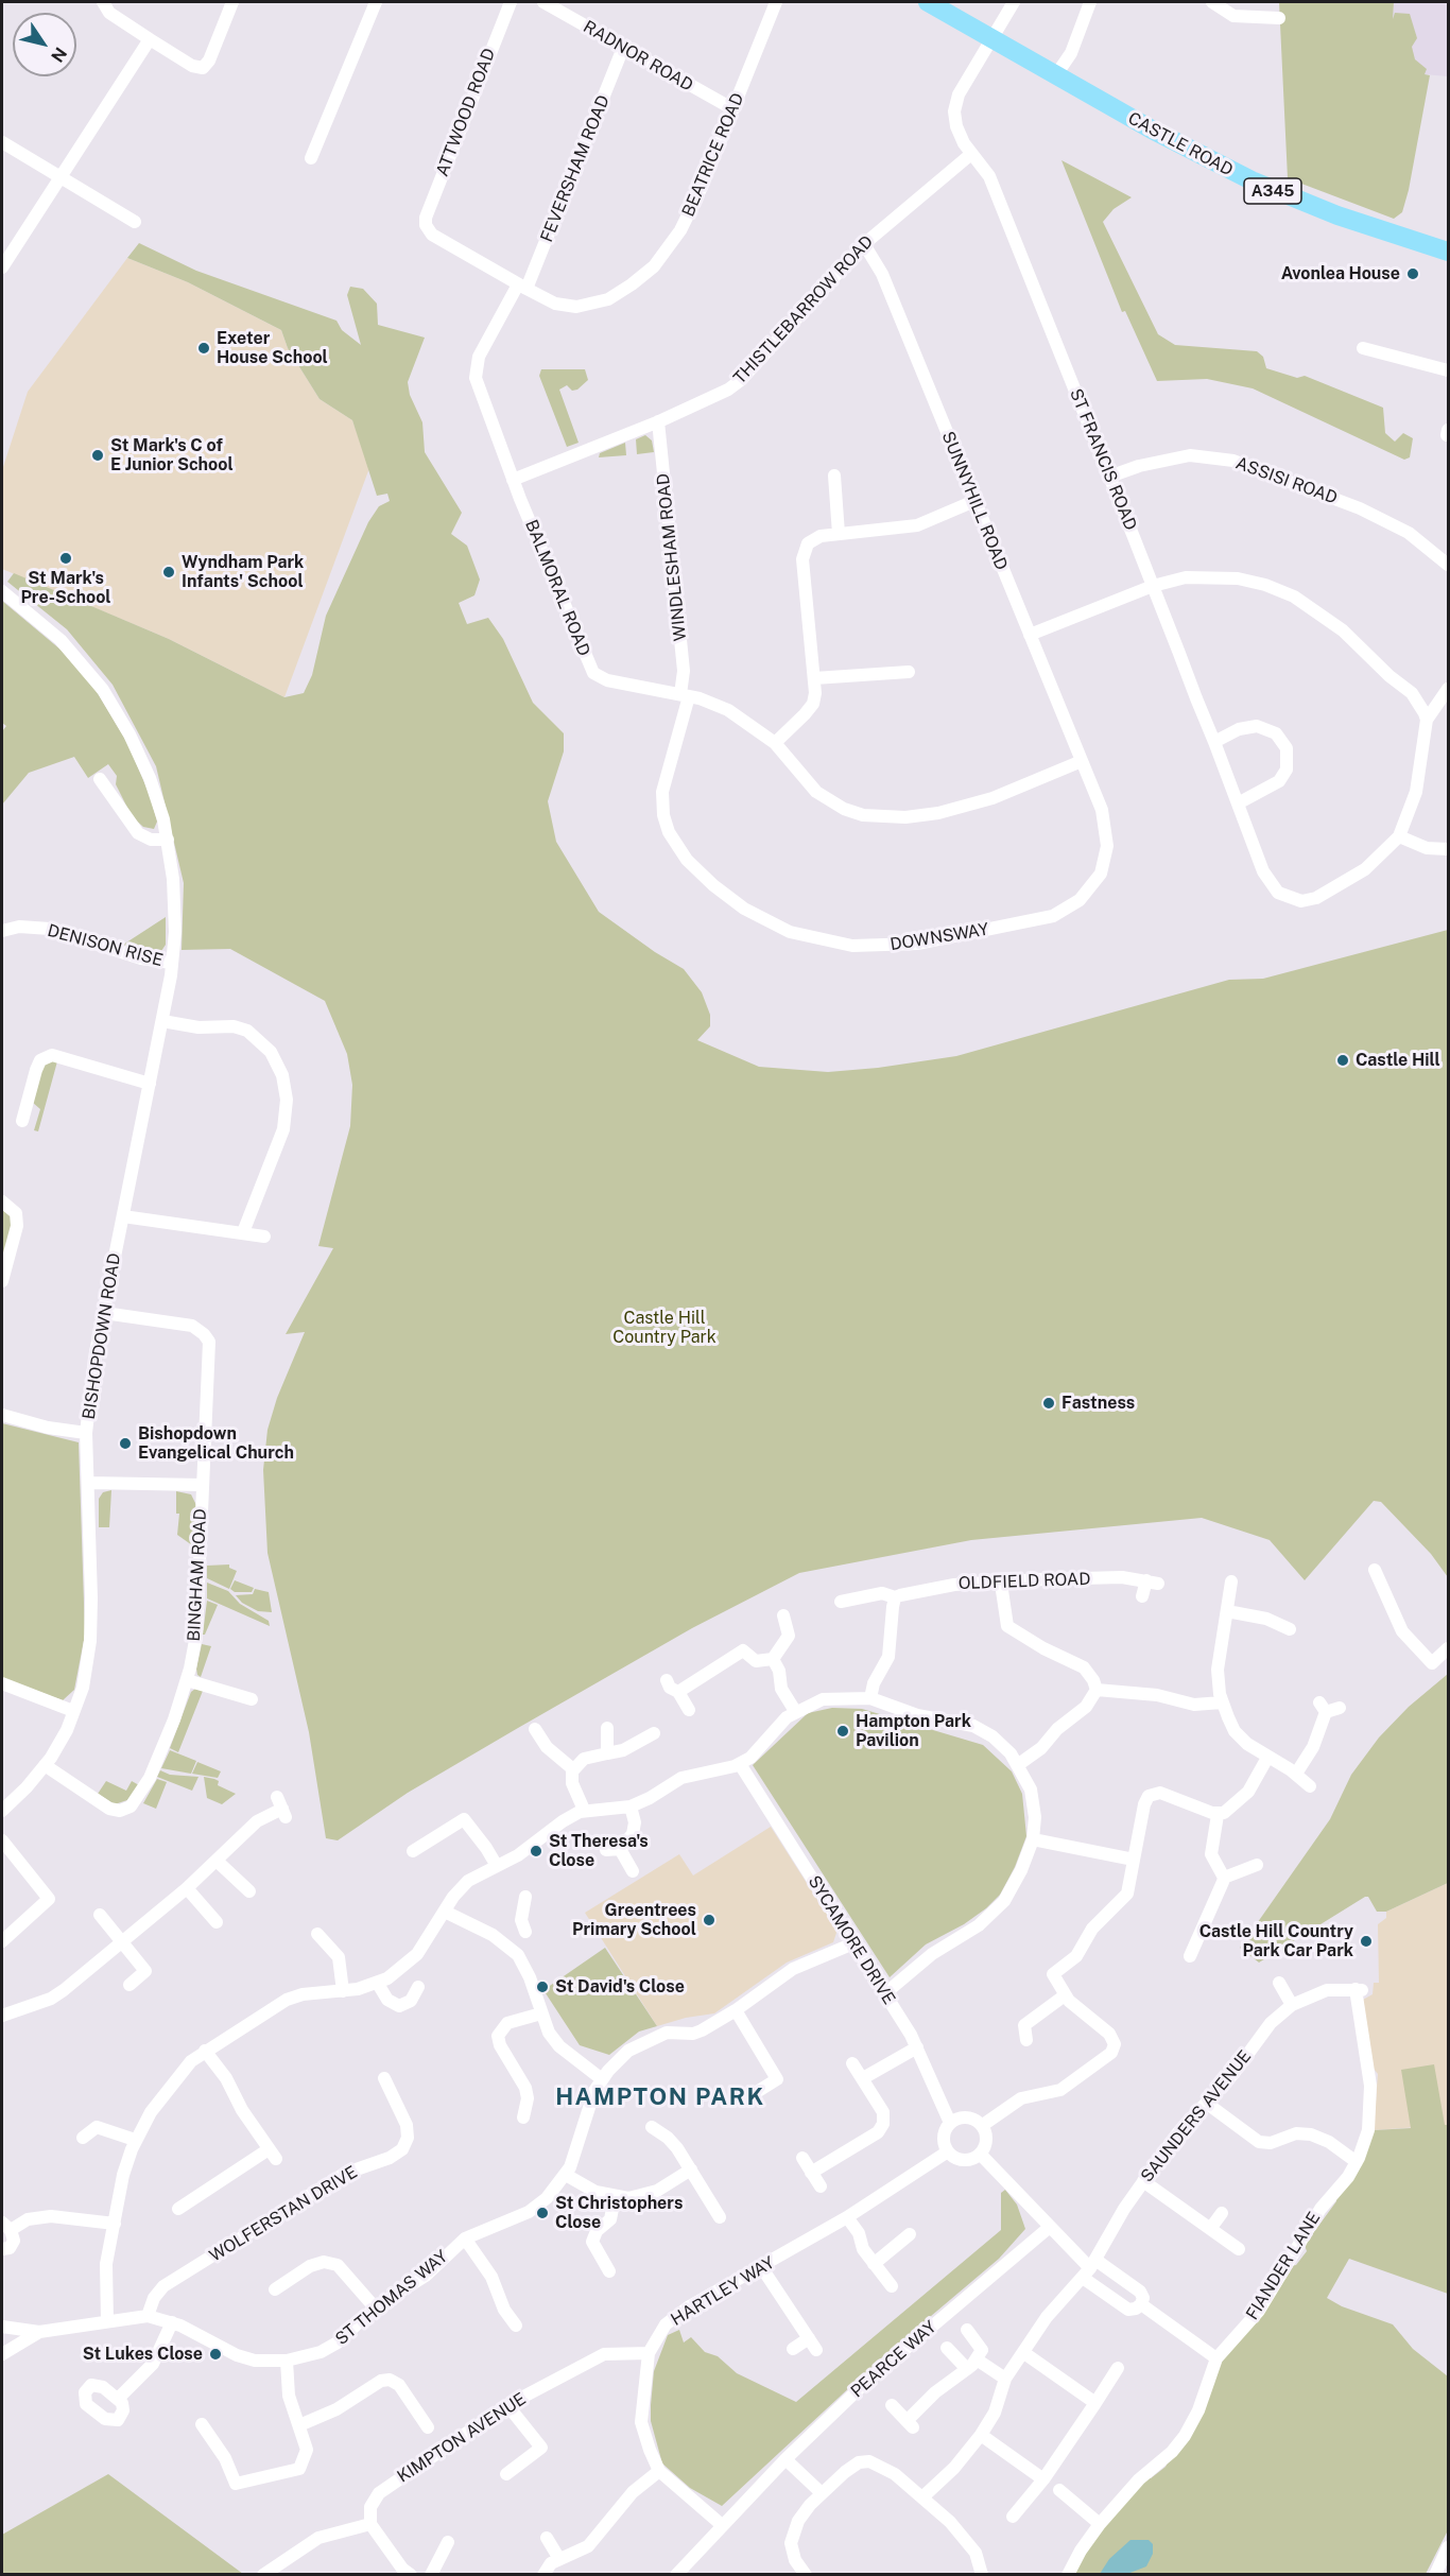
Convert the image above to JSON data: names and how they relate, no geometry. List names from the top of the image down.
{
  "streets": {
    "main road": ["CASTLE ROAD", "A345"],
    "street": [
      "RADNOR ROAD",
      "ATTWOOD ROAD",
      "BEATRICE ROAD",
      "FEVERSHAM ROAD",
      "THISTLEBARROW ROAD",
      "ST FRANCIS ROAD",
      "ASSISI ROAD",
      "SUNNYHILL ROAD",
      "WINDLESHAM ROAD",
      "BALMORAL ROAD",
      "DOWNSWAY",
      "DENISON RISE",
      "BISHOPDOWN ROAD",
      "BINGHAM ROAD",
      "OLDFIELD ROAD",
      "SYCAMORE DRIVE",
      "SAUNDERS AVENUE",
      "WOLFERSTAN DRIVE",
      "FIANDER LANE",
      "HARTLEY WAY",
      "ST THOMAS WAY",
      "PEARCE WAY",
      "KIMPTON AVENUE"
    ]
  },
  "crossings": [
    ["RADNOR ROAD", "BEATRICE ROAD"],
    ["RADNOR ROAD", "FEVERSHAM ROAD"],
    ["ATTWOOD ROAD", "BEATRICE ROAD"],
    ["ATTWOOD ROAD", "FEVERSHAM ROAD"],
    ["ATTWOOD ROAD", "BALMORAL ROAD"],
    ["CASTLE ROAD", "ST FRANCIS ROAD"],
    ["BEATRICE ROAD", "FEVERSHAM ROAD"],
    ["BEATRICE ROAD", "BALMORAL ROAD"],
    ["FEVERSHAM ROAD", "BALMORAL ROAD"],
    ["THISTLEBARROW ROAD", "ST FRANCIS ROAD"],
    ["THISTLEBARROW ROAD", "SUNNYHILL ROAD"],
    ["THISTLEBARROW ROAD", "WINDLESHAM ROAD"],
    ["THISTLEBARROW ROAD", "BALMORAL ROAD"],
    ["ST FRANCIS ROAD", "ASSISI ROAD"],
    ["SUNNYHILL ROAD", "BALMORAL ROAD"],
    ["SUNNYHILL ROAD", "DOWNSWAY"],
    ["WINDLESHAM ROAD", "BALMORAL ROAD"],
    ["WINDLESHAM ROAD", "DOWNSWAY"],
    ["BALMORAL ROAD", "DOWNSWAY"],
    ["DENISON RISE", "BISHOPDOWN ROAD"],
    ["BISHOPDOWN ROAD", "BINGHAM ROAD"],
    ["SYCAMORE DRIVE", "HARTLEY WAY"],
    ["SYCAMORE DRIVE", "ST THOMAS WAY"],
    ["SAUNDERS AVENUE", "FIANDER LANE"],
    ["WOLFERSTAN DRIVE", "ST THOMAS WAY"],
    ["HARTLEY WAY", "PEARCE WAY"],
    ["HARTLEY WAY", "KIMPTON AVENUE"]
  ],
  "districts": ["HAMPTON PARK"],
  "parks": ["Castle Hill Country Park"],
  "places": [
    "Avonlea House",
    "Exeter House School",
    "St Mark's C of E Junior School",
    "St Mark's Pre-School",
    "Wyndham Park Infants' School",
    "Castle Hill",
    "Fastness",
    "Bishopdown Evangelical Church",
    "Hampton Park Pavilion",
    "St Theresa's Close",
    "Greentrees Primary School",
    "Castle Hill Country Park Car Park",
    "St David's Close",
    "St Christophers Close",
    "St Lukes Close"
  ],
  "north": "bottom right"
}
